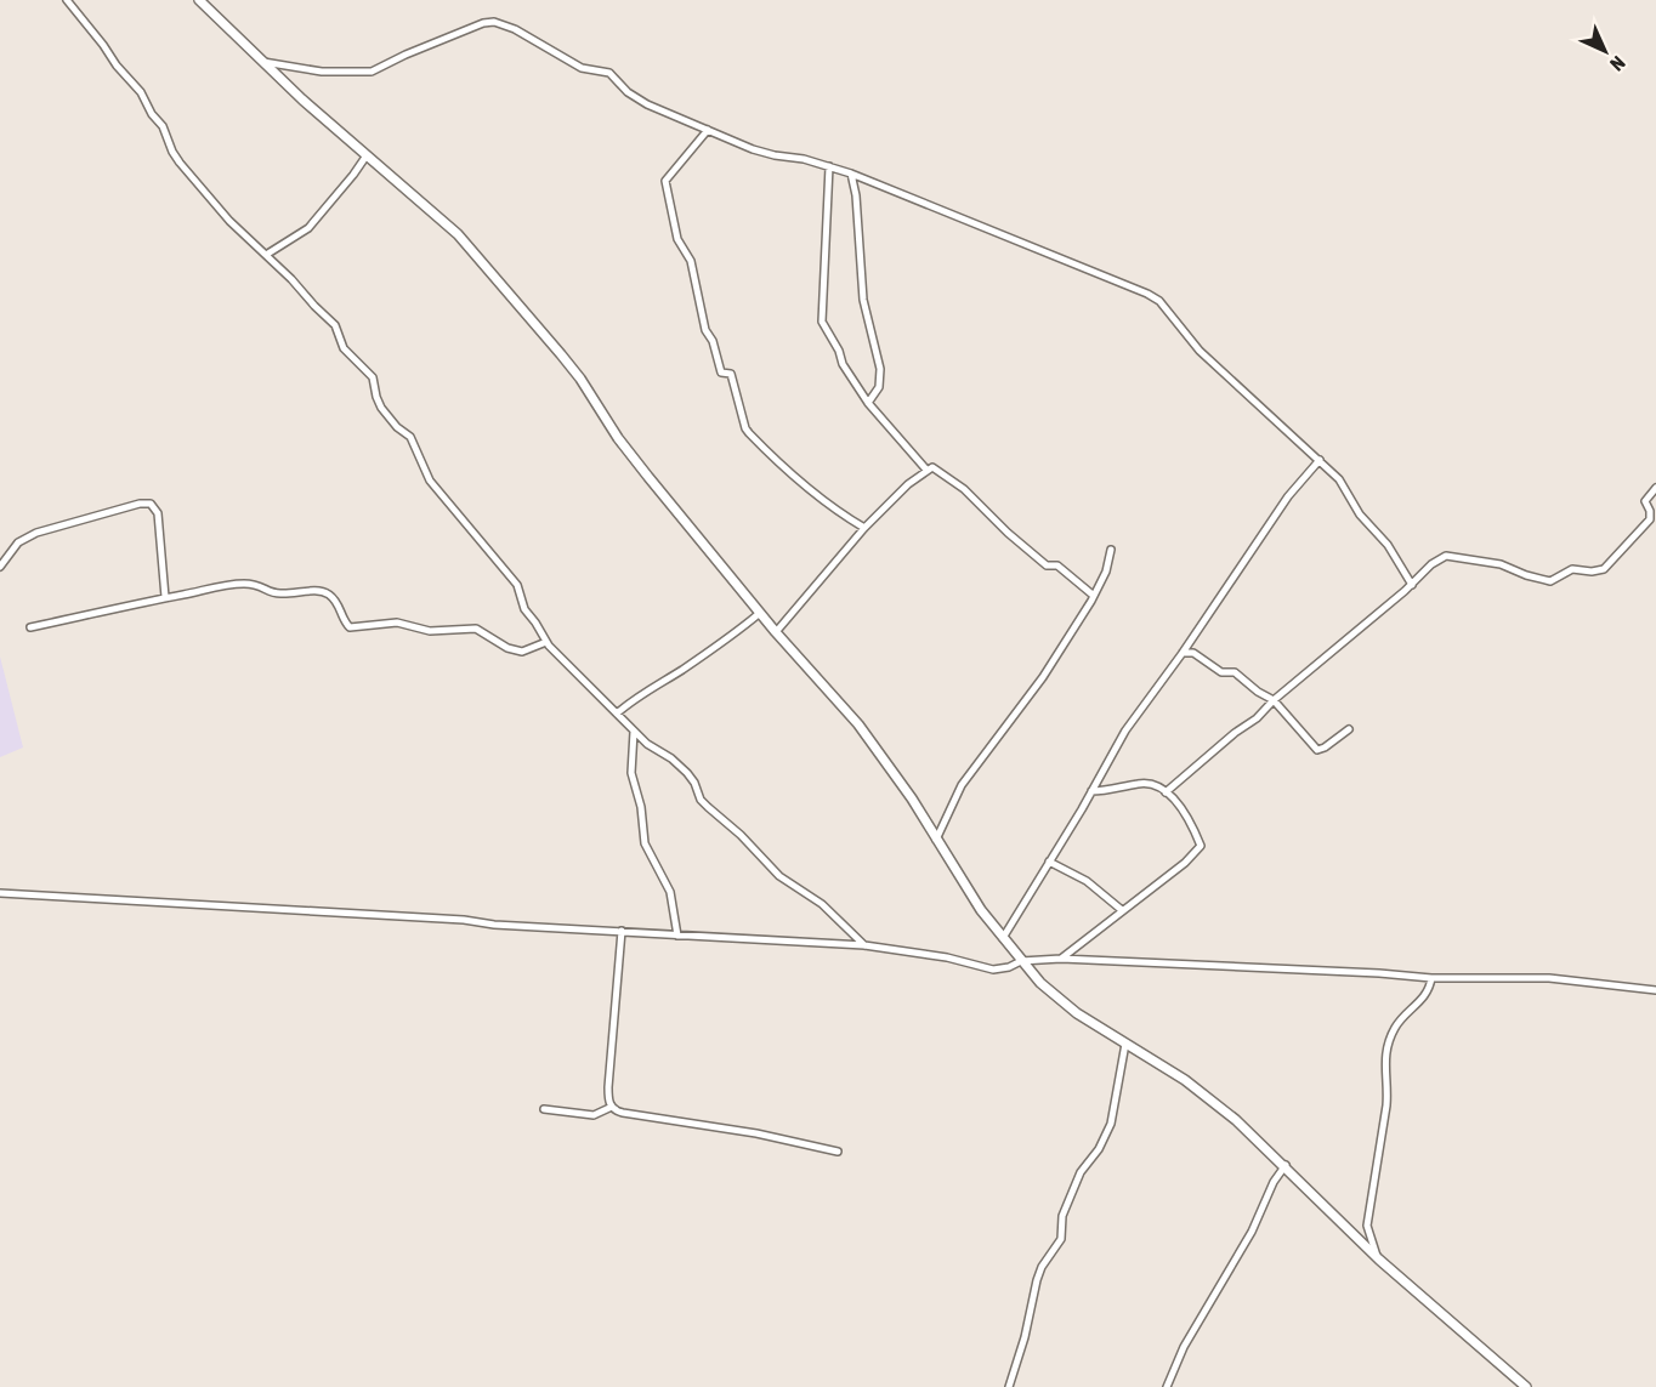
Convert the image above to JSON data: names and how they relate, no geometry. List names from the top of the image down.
{
  "north": "bottom right"
}
